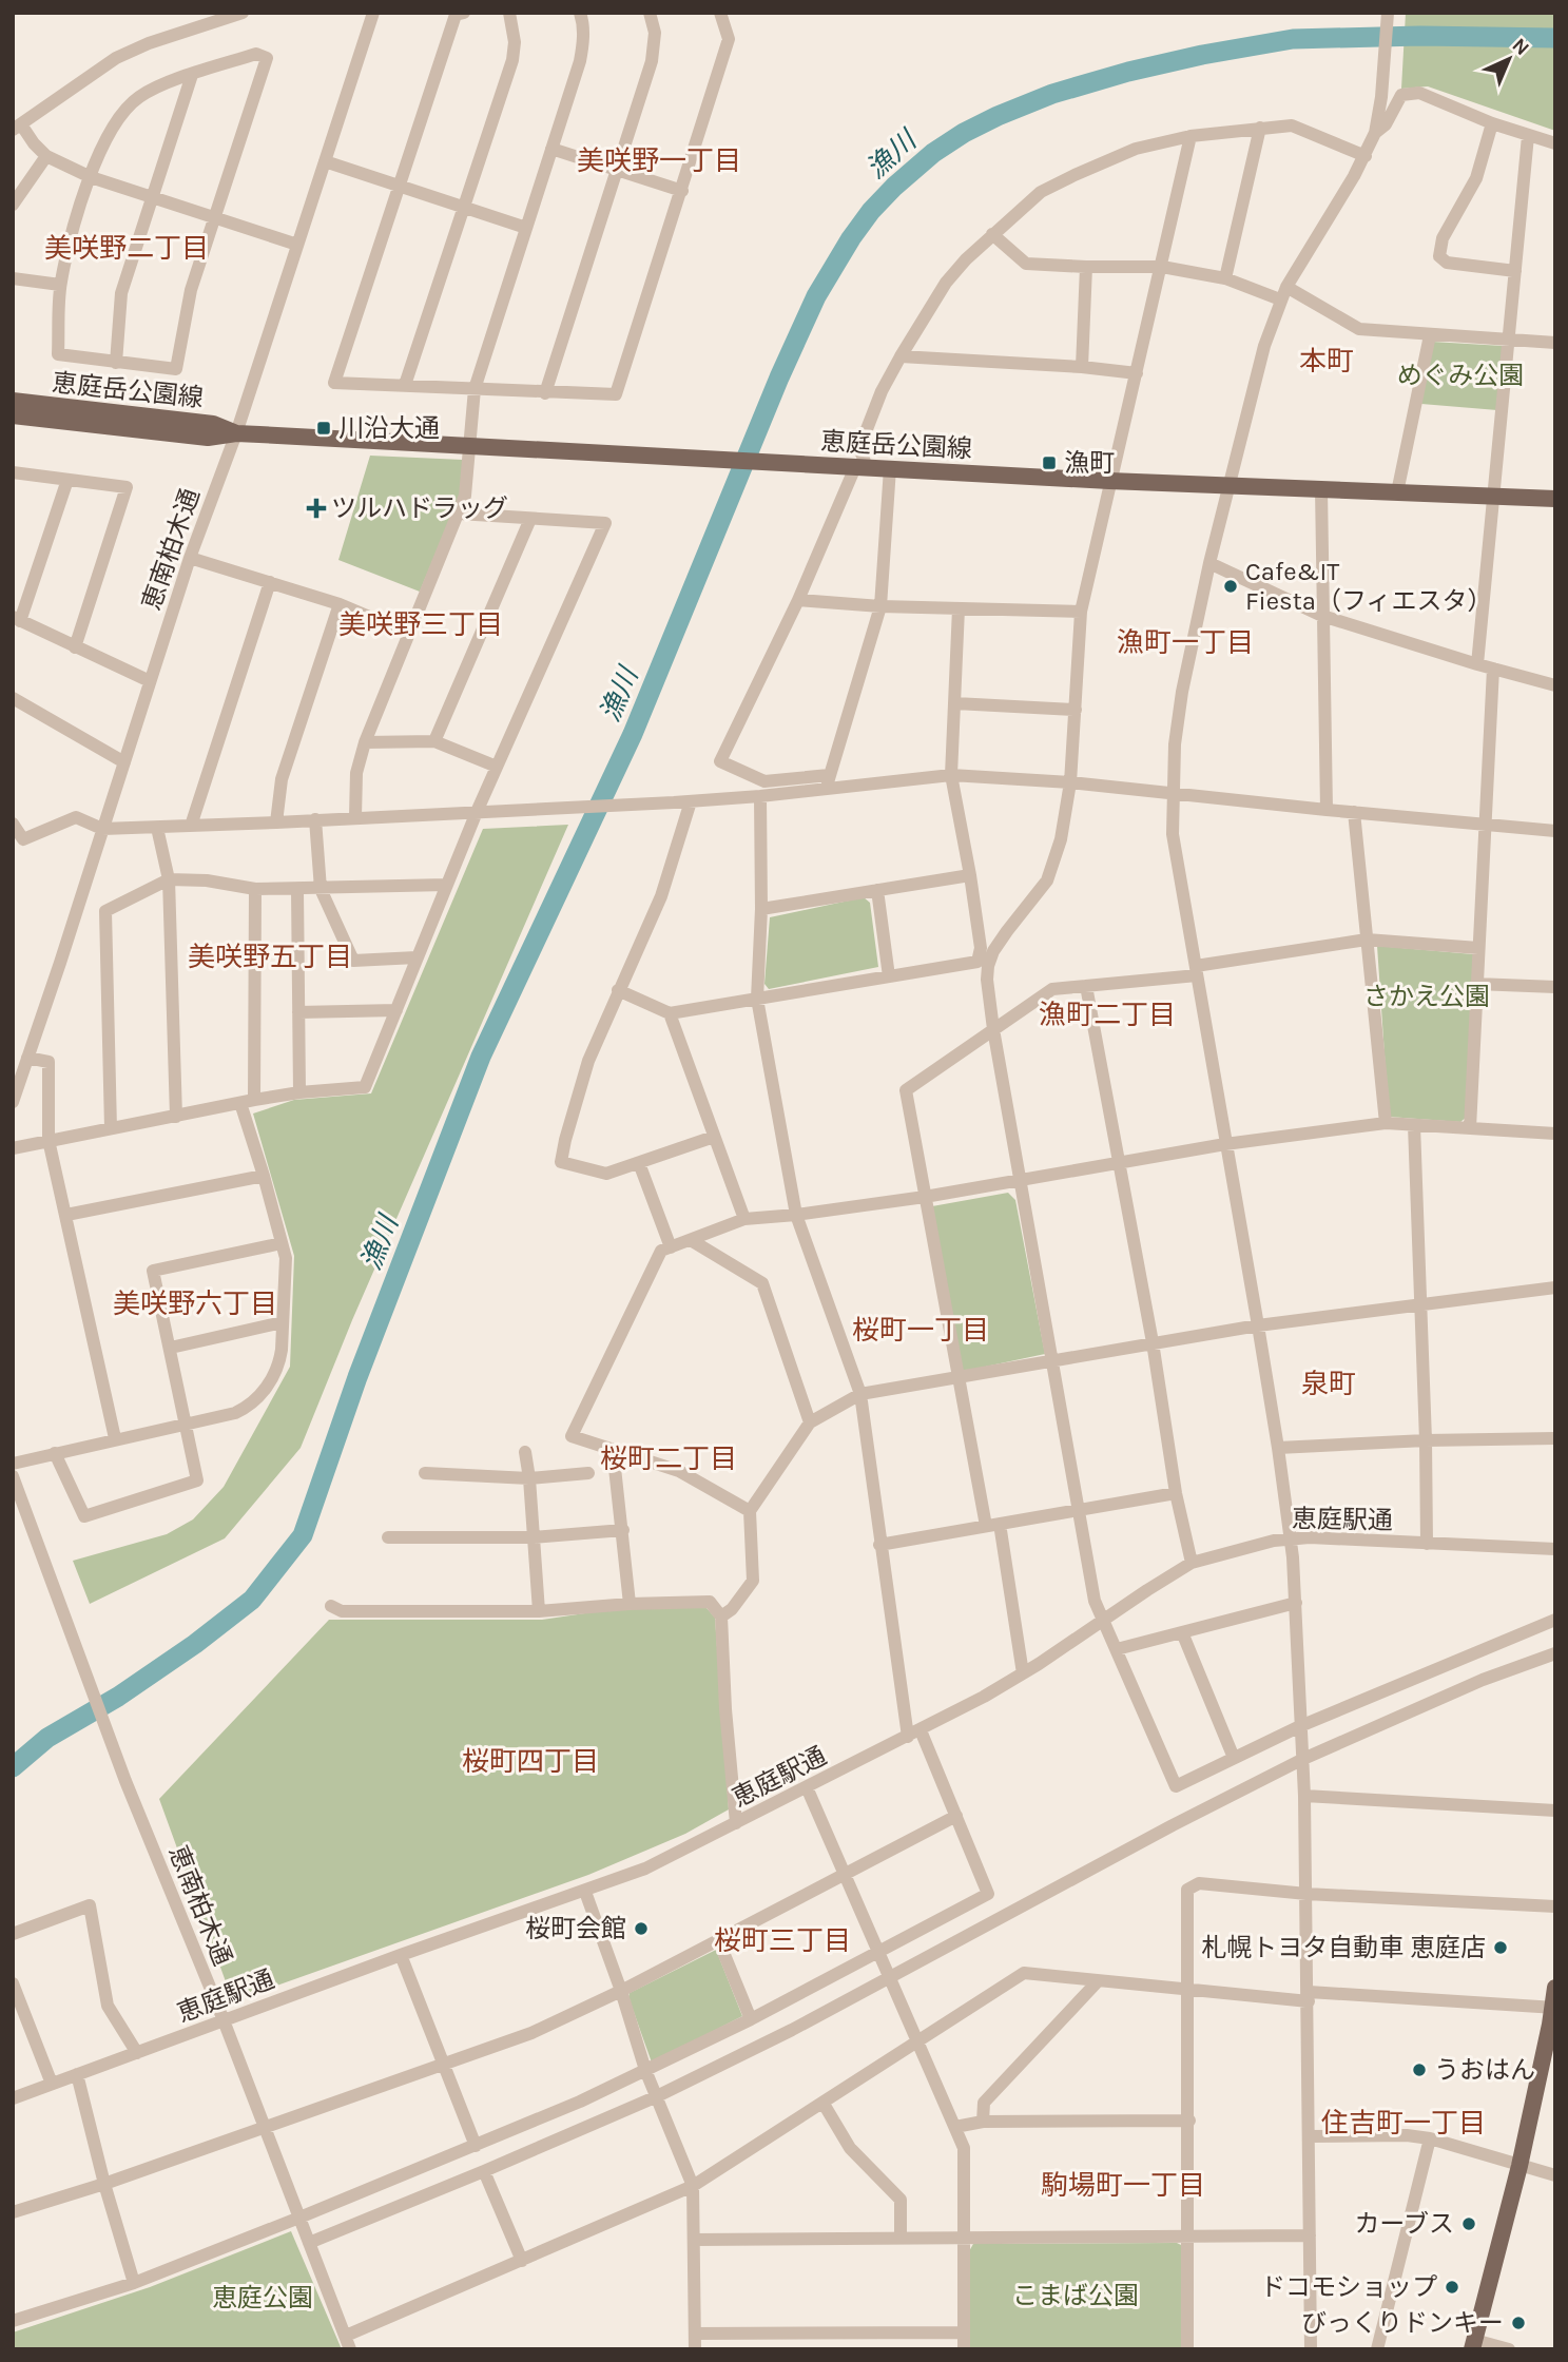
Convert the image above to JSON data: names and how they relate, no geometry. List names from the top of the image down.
{
  "streets": {
    "main road": ["恵庭岳公園線"],
    "street": ["恵南柏木通", "恵庭駅通"]
  },
  "crossings": [
    ["恵庭岳公園線", "恵南柏木通"],
    ["恵南柏木通", "恵庭駅通"]
  ],
  "districts": [
    "美咲野一丁目",
    "美咲野二丁目",
    "本町",
    "美咲野三丁目",
    "漁町一丁目",
    "美咲野五丁目",
    "漁町二丁目",
    "美咲野六丁目",
    "桜町一丁目",
    "泉町",
    "桜町二丁目",
    "桜町四丁目",
    "桜町三丁目",
    "住吉町一丁目",
    "駒場町一丁目"
  ],
  "water": ["漁川"],
  "parks": [
    "めぐみ公園",
    "さかえ公園",
    "こまば公園",
    "恵庭公園"
  ],
  "places": {
    "transit": ["川沿大通", "漁町"],
    "health": ["ツルハドラッグ"],
    "other": [
      "Cafe&IT Fiesta（フィエスタ）",
      "桜町会館",
      "札幌トヨタ自動車 恵庭店",
      "うおはん",
      "カーブス",
      "ドコモショップ",
      "びっくりドンキー"
    ]
  },
  "north": "top right"
}
